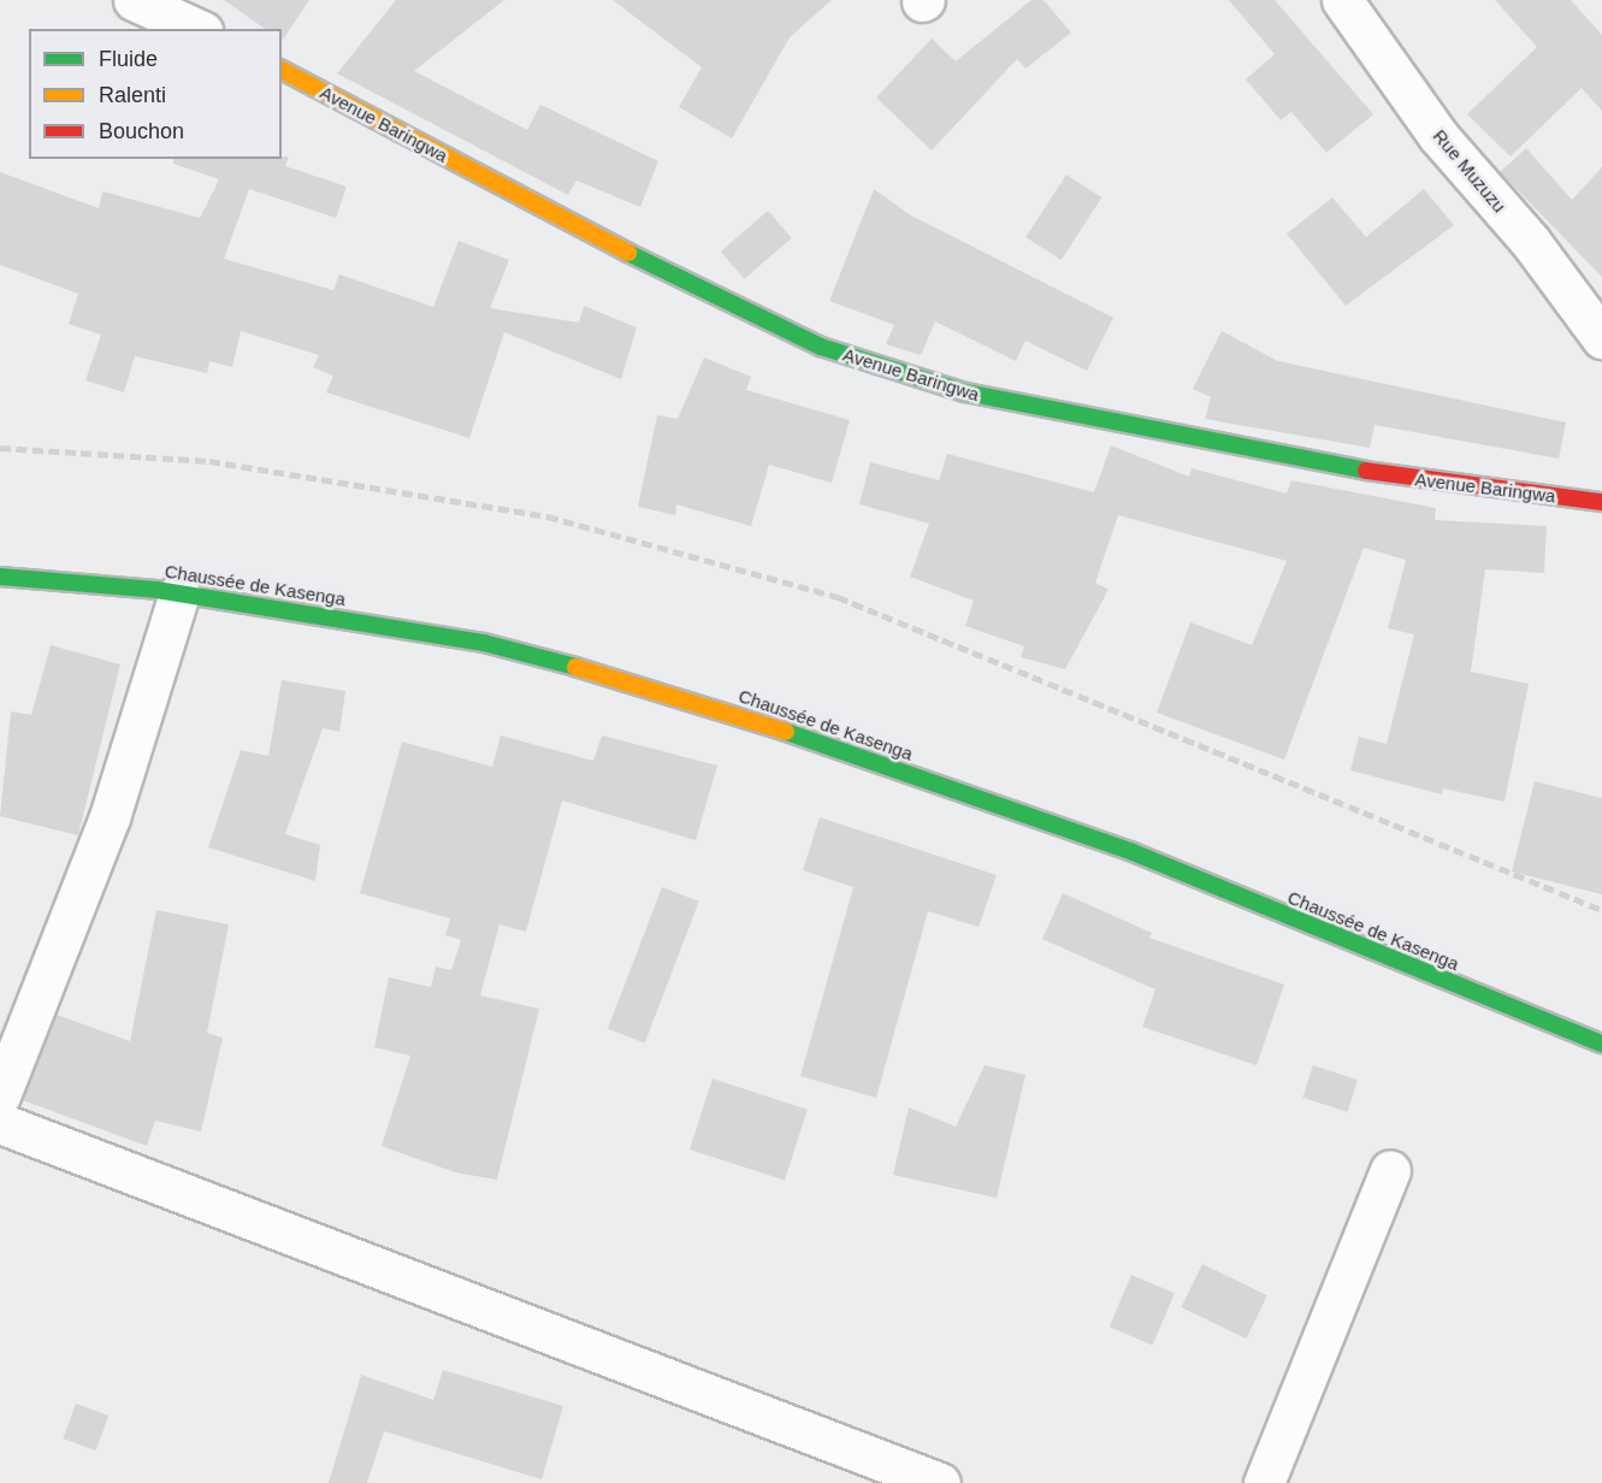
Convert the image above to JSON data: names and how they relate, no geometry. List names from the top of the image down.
{
  "streets": {
    "main road": ["Avenue Baringwa", "Chaussée de Kasenga"],
    "street": ["Rue Muzuzu"]
  },
  "legend": ["Fluide", "Ralenti", "Bouchon"]
}
